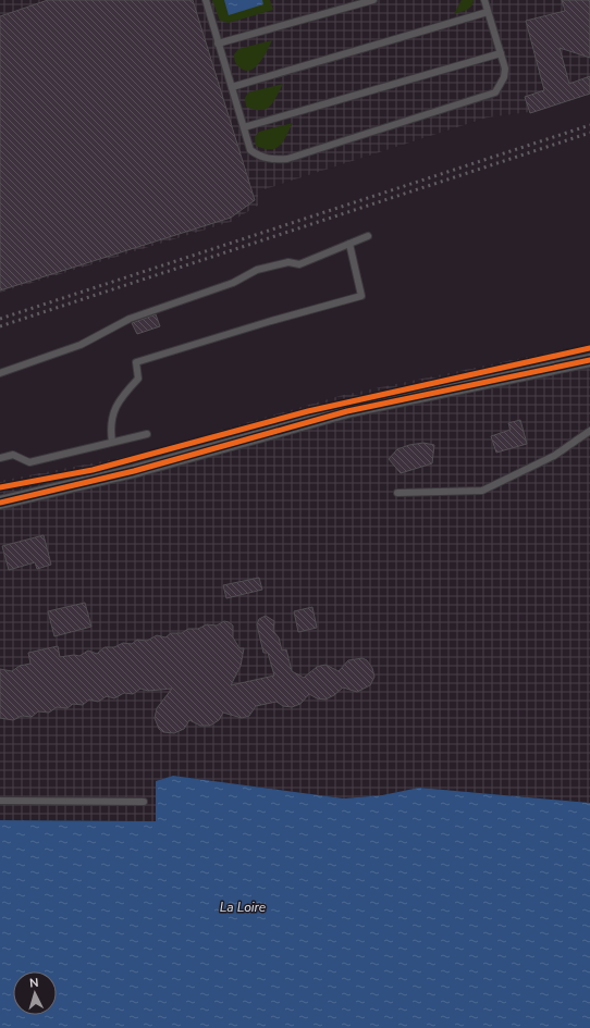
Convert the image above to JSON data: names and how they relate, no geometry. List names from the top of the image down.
{
  "water": ["La Loire"],
  "north": "top"
}
